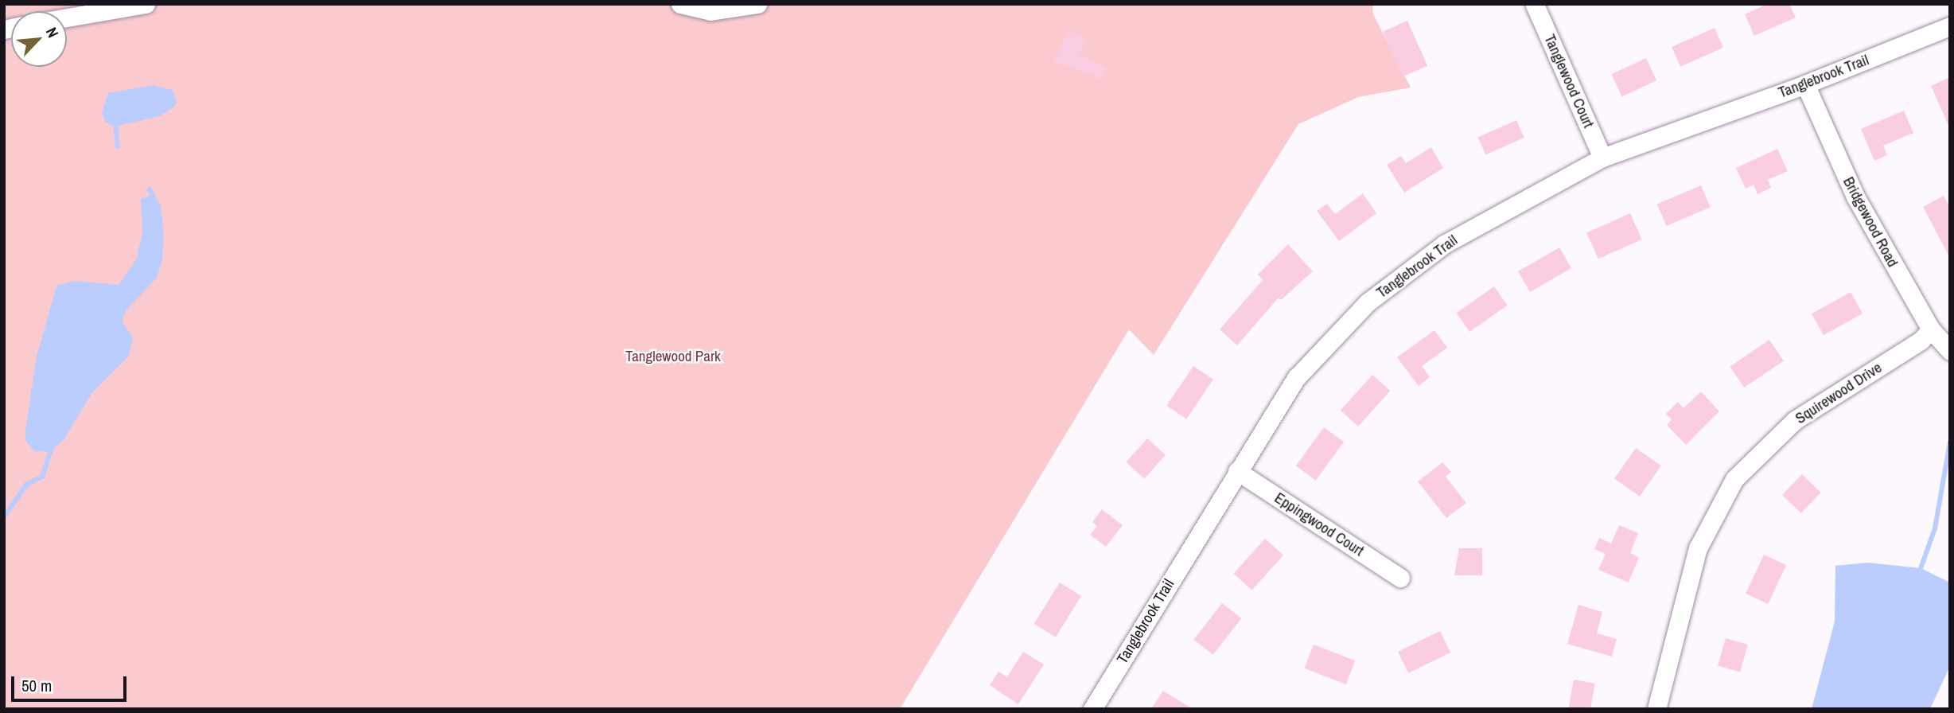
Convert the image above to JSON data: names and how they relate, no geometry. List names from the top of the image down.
{
  "streets": {
    "street": [
      "Tanglebrook Trail",
      "Tanglewood Court",
      "Bridgewood Road",
      "Squirewood Drive",
      "Eppingwood Court"
    ]
  },
  "crossings": [
    ["Tanglebrook Trail", "Tanglewood Court"],
    ["Tanglebrook Trail", "Bridgewood Road"],
    ["Tanglebrook Trail", "Eppingwood Court"],
    ["Bridgewood Road", "Squirewood Drive"]
  ],
  "parks": ["Tanglewood Park"],
  "scale_bar": "50 m",
  "north": "top right"
}
